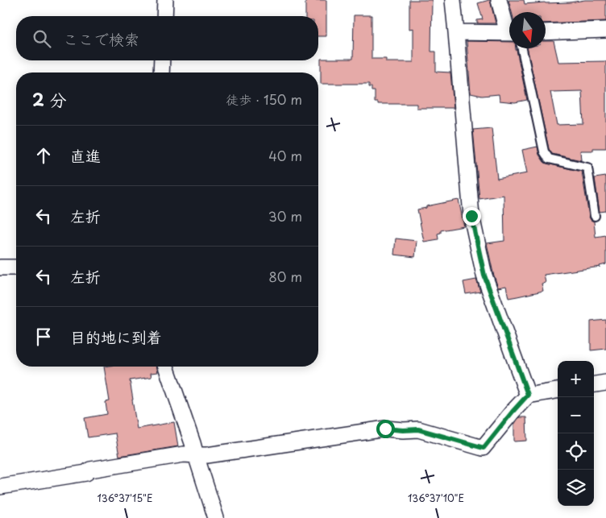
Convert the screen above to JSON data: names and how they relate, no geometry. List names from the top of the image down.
{
  "north": "bottom",
  "page": {
    "search": "ここで検索",
    "heading": ["2 分", "徒歩 · 150 m"],
    "list": [
      ["直進", "40 m"],
      ["左折", "30 m"],
      ["左折", "80 m"],
      "目的地に到着"
    ],
    "map_buttons": ["+", "−"]
  },
  "coordinates": ["136°37'15\"E", "136°37'10\"E"]
}
